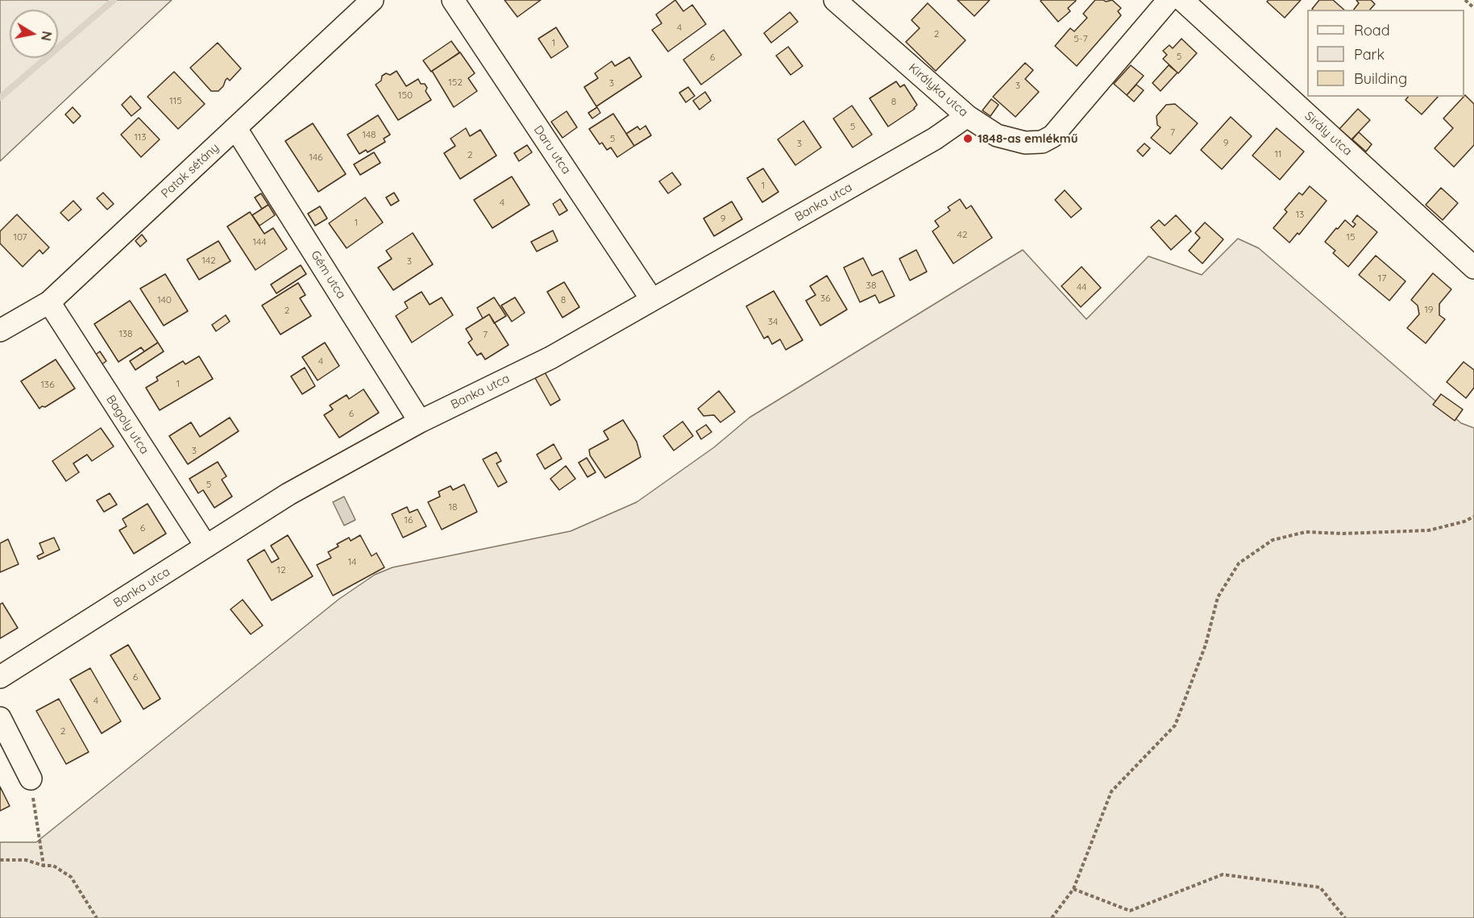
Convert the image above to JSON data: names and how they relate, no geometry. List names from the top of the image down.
{
  "streets": {
    "street": [
      "Királyka utca",
      "Sirály utca",
      "Daru utca",
      "Patak sétány",
      "Banka utca",
      "Gém utca",
      "Bagoly utca"
    ]
  },
  "crossings": [
    ["Királyka utca", "Banka utca"],
    ["Daru utca", "Banka utca"],
    ["Patak sétány", "Gém utca"],
    ["Patak sétány", "Bagoly utca"],
    ["Banka utca", "Gém utca"],
    ["Banka utca", "Bagoly utca"]
  ],
  "places": ["1848-as emlékmű"],
  "house_numbers": [
    "4",
    "2",
    "5-7",
    "1",
    "5",
    "6",
    "152",
    "3",
    "3",
    "150",
    "115",
    "8",
    "5",
    "7",
    "148",
    "113",
    "5",
    "9",
    "3",
    "11",
    "2",
    "146",
    "1",
    "4",
    "13",
    "9",
    "1",
    "42",
    "107",
    "15",
    "144",
    "142",
    "3",
    "17",
    "38",
    "44",
    "36",
    "140",
    "8",
    "19",
    "2",
    "34",
    "138",
    "7",
    "4",
    "1",
    "136",
    "6",
    "3",
    "5",
    "18",
    "16",
    "6",
    "14",
    "12",
    "6",
    "4",
    "2"
  ],
  "legend": ["Road", "Park", "Building"],
  "north": "right"
}
